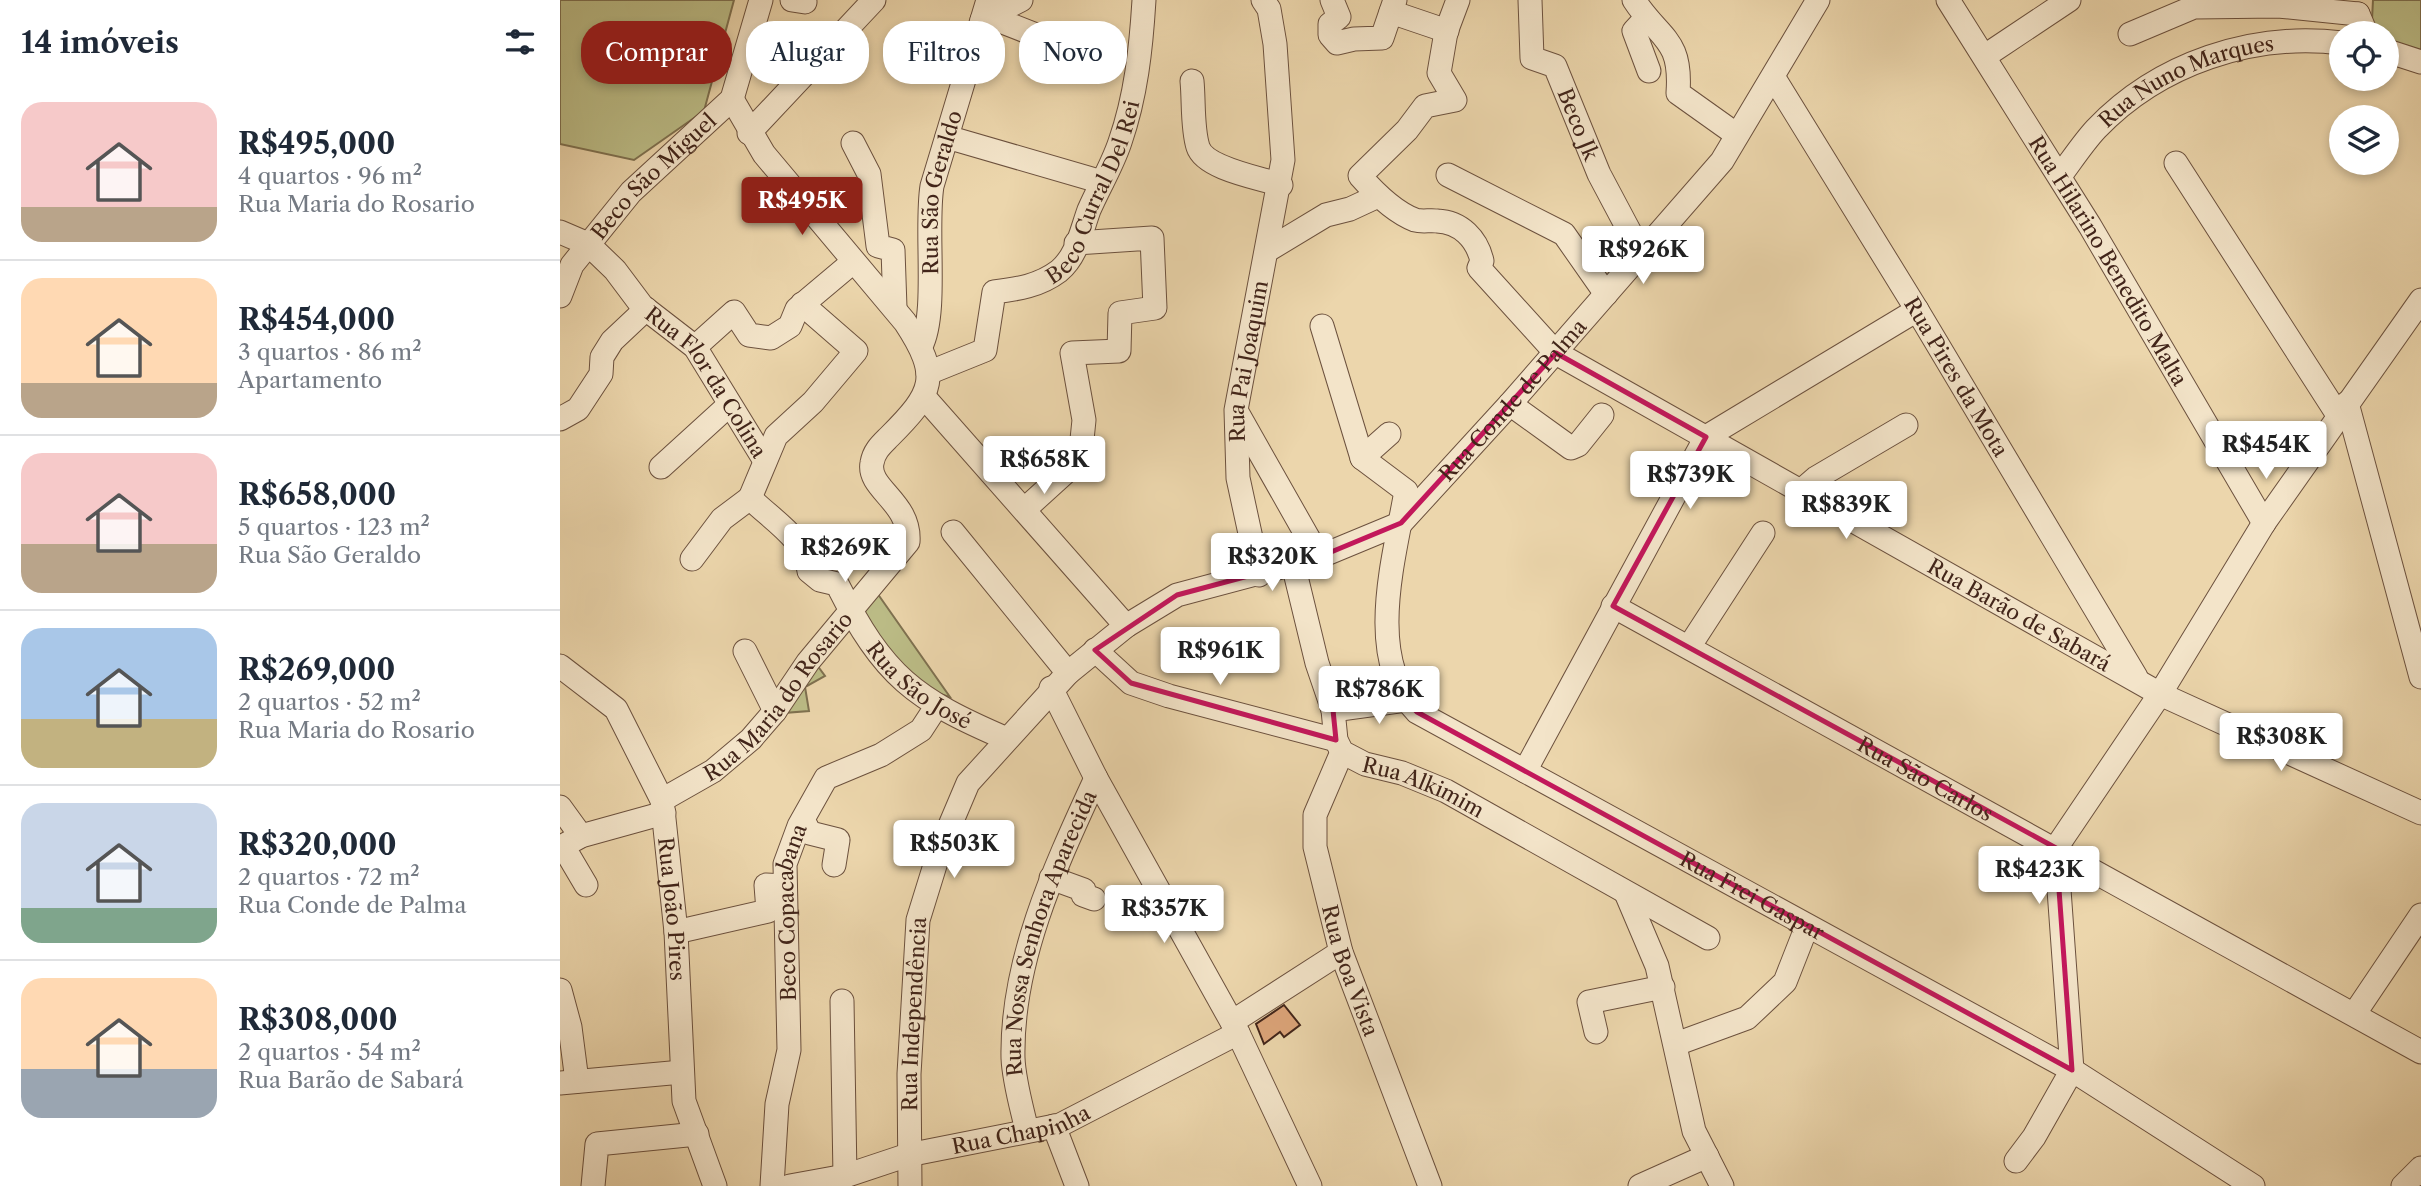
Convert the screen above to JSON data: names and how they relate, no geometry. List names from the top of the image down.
{
  "streets": {
    "street": [
      "Rua Nuno Marques",
      "Beco Jk",
      "Beco São Miguel",
      "Beco Curral Del Rei",
      "Rua São Geraldo",
      "Rua Hilarino Benedito Malta",
      "Rua Pai Joaquim",
      "Rua Pires da Mota",
      "Rua Flor da Colina",
      "Rua Conde de Palma",
      "Rua Barão de Sabará",
      "Rua São José",
      "Rua Maria do Rosario",
      "Rua São Carlos",
      "Rua Alkimim",
      "Rua Frei Gaspar",
      "Rua João Pires",
      "Beco Copacabana",
      "Rua Nossa Senhora Aparecida",
      "Rua Boa Vista",
      "Rua Independência",
      "Rua Chapinha"
    ]
  },
  "crossings": [
    ["Rua Nuno Marques", "Rua Hilarino Benedito Malta"],
    ["Beco Jk", "Rua Conde de Palma"],
    ["Beco São Miguel", "Rua Flor da Colina"],
    ["Rua Pai Joaquim", "Rua Conde de Palma"],
    ["Rua Pires da Mota", "Rua Conde de Palma"],
    ["Rua Pires da Mota", "Rua Barão de Sabará"],
    ["Rua Conde de Palma", "Rua Barão de Sabará"],
    ["Rua Conde de Palma", "Rua Independência"],
    ["Rua São José", "Rua Maria do Rosario"],
    ["Rua São José", "Beco Copacabana"],
    ["Rua São José", "Rua Independência"],
    ["Rua Maria do Rosario", "Rua João Pires"],
    ["Rua Alkimim", "Rua Boa Vista"],
    ["Rua Alkimim", "Rua Independência"],
    ["Rua Nossa Senhora Aparecida", "Rua Chapinha"],
    ["Rua Boa Vista", "Rua Chapinha"],
    ["Rua Independência", "Rua Chapinha"]
  ],
  "page": {
    "heading": "14 imóveis",
    "chip": [
      "Comprar",
      "Alugar",
      "Filtros",
      "Novo"
    ],
    "list": [
      {
        "name": "R$495,000",
        "note": "4 quartos · 96 m² · Rua Maria do Rosario"
      },
      {
        "name": "R$454,000",
        "note": "3 quartos · 86 m² · Apartamento"
      },
      {
        "name": "R$658,000",
        "note": "5 quartos · 123 m² · Rua São Geraldo"
      },
      {
        "name": "R$269,000",
        "note": "2 quartos · 52 m² · Rua Maria do Rosario"
      },
      {
        "name": "R$320,000",
        "note": "2 quartos · 72 m² · Rua Conde de Palma"
      },
      {
        "name": "R$308,000",
        "note": "2 quartos · 54 m² · Rua Barão de Sabará"
      }
    ],
    "price": [
      "R$495K",
      "R$926K",
      "R$454K",
      "R$658K",
      "R$739K",
      "R$839K",
      "R$269K",
      "R$320K",
      "R$961K",
      "R$786K",
      "R$308K",
      "R$503K",
      "R$423K",
      "R$357K"
    ]
  }
}
